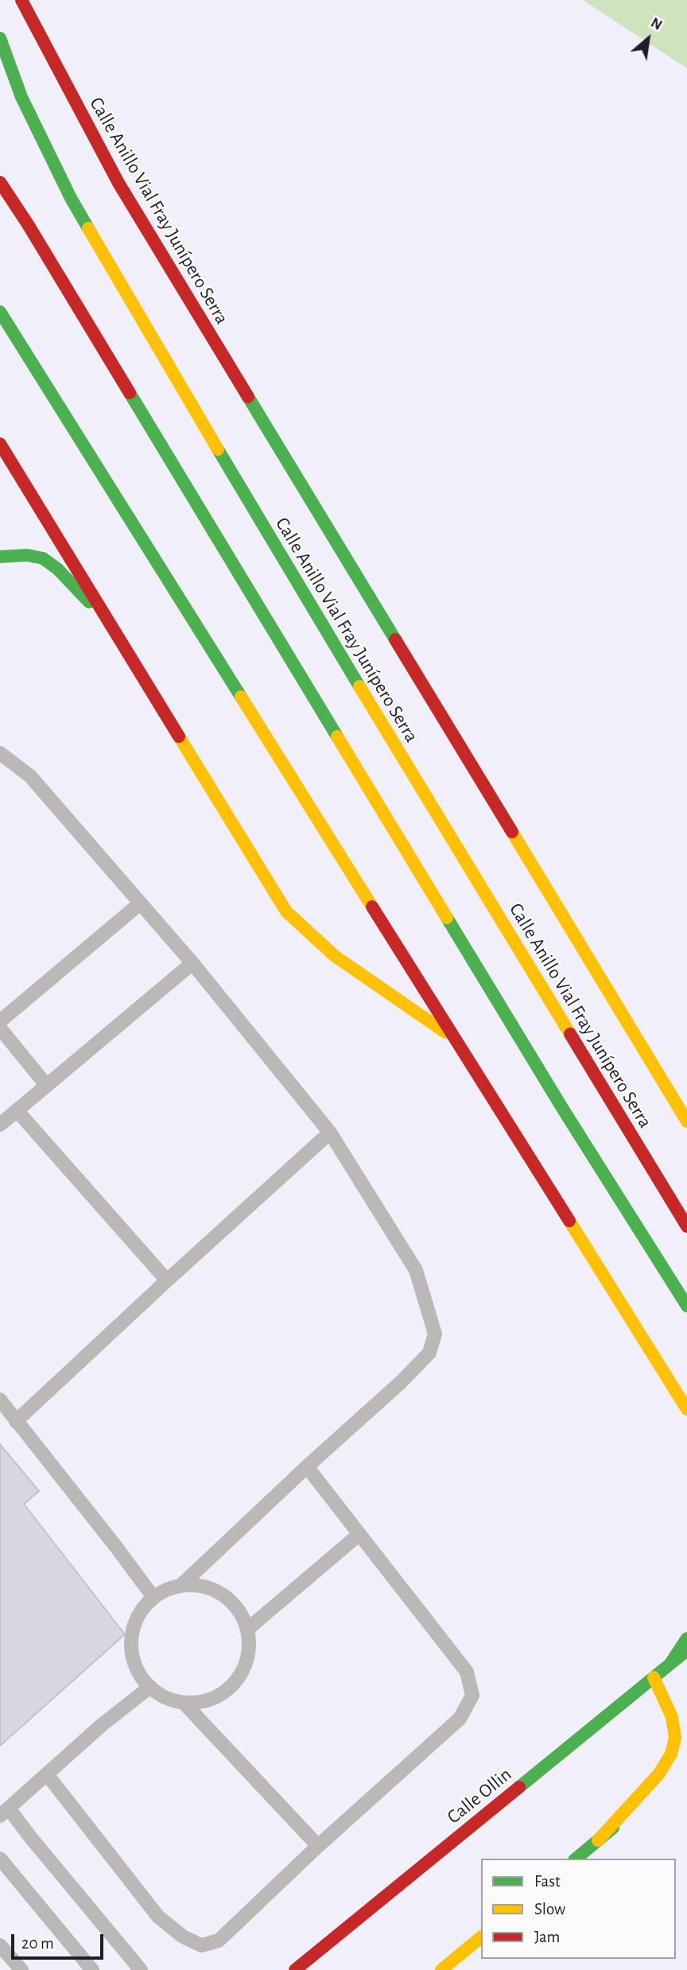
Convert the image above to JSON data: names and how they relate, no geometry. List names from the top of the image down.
{
  "streets": {
    "main road": ["Calle Anillo Vial Fray Junípero Serra", "Calle Ollin"]
  },
  "legend": ["Fast", "Slow", "Jam"],
  "scale_bar": "20 m",
  "north": "top right"
}
